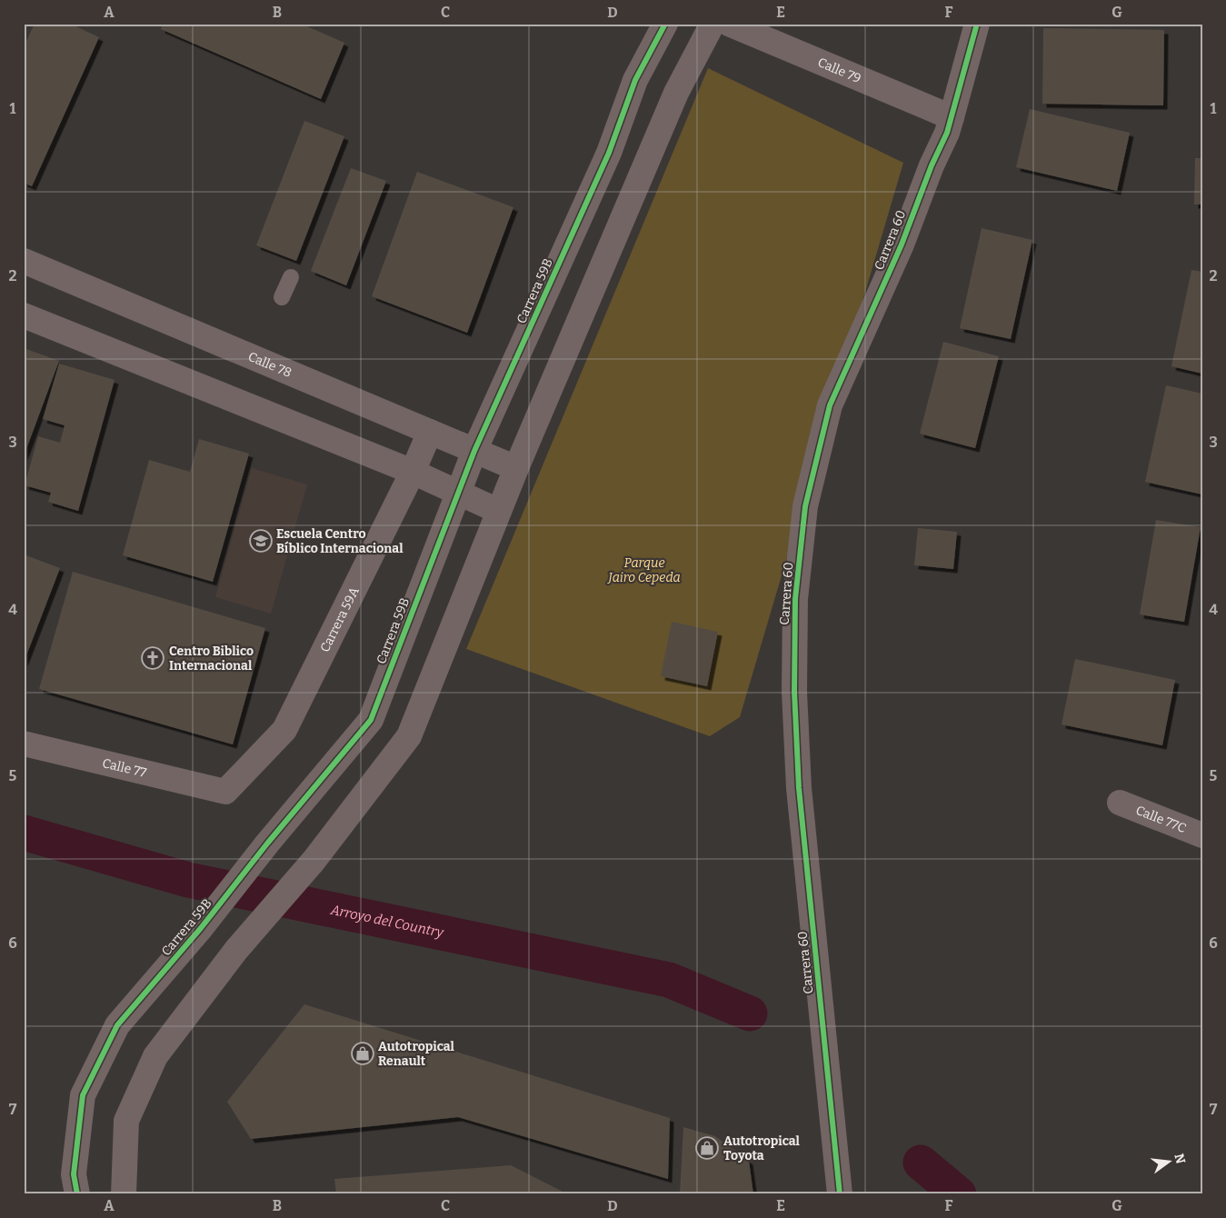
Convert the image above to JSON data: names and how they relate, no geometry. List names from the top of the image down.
{
  "streets": {
    "street": [
      "Calle 79",
      "Carrera 60",
      "Carrera 59B",
      "Calle 78",
      "Carrera 59A",
      "Calle 77",
      "Calle 77C"
    ]
  },
  "crossings": [
    ["Calle 79", "Carrera 60"],
    ["Carrera 59B", "Calle 78"],
    ["Calle 78", "Carrera 59A"],
    ["Carrera 59A", "Calle 77"]
  ],
  "water": ["Arroyo del Country"],
  "parks": ["Parque Jairo Cepeda"],
  "places": {
    "school or university": ["Escuela Centro Bíblico Internacional"],
    "church": ["Centro Biblico Internacional"],
    "shop": ["Autotropical Renault", "Autotropical Toyota"]
  },
  "north": "right",
  "grid": {
    "columns": [
      "A",
      "B",
      "C",
      "D",
      "E",
      "F",
      "G"
    ],
    "rows": [
      "1",
      "2",
      "3",
      "4",
      "5",
      "6",
      "7"
    ]
  }
}
